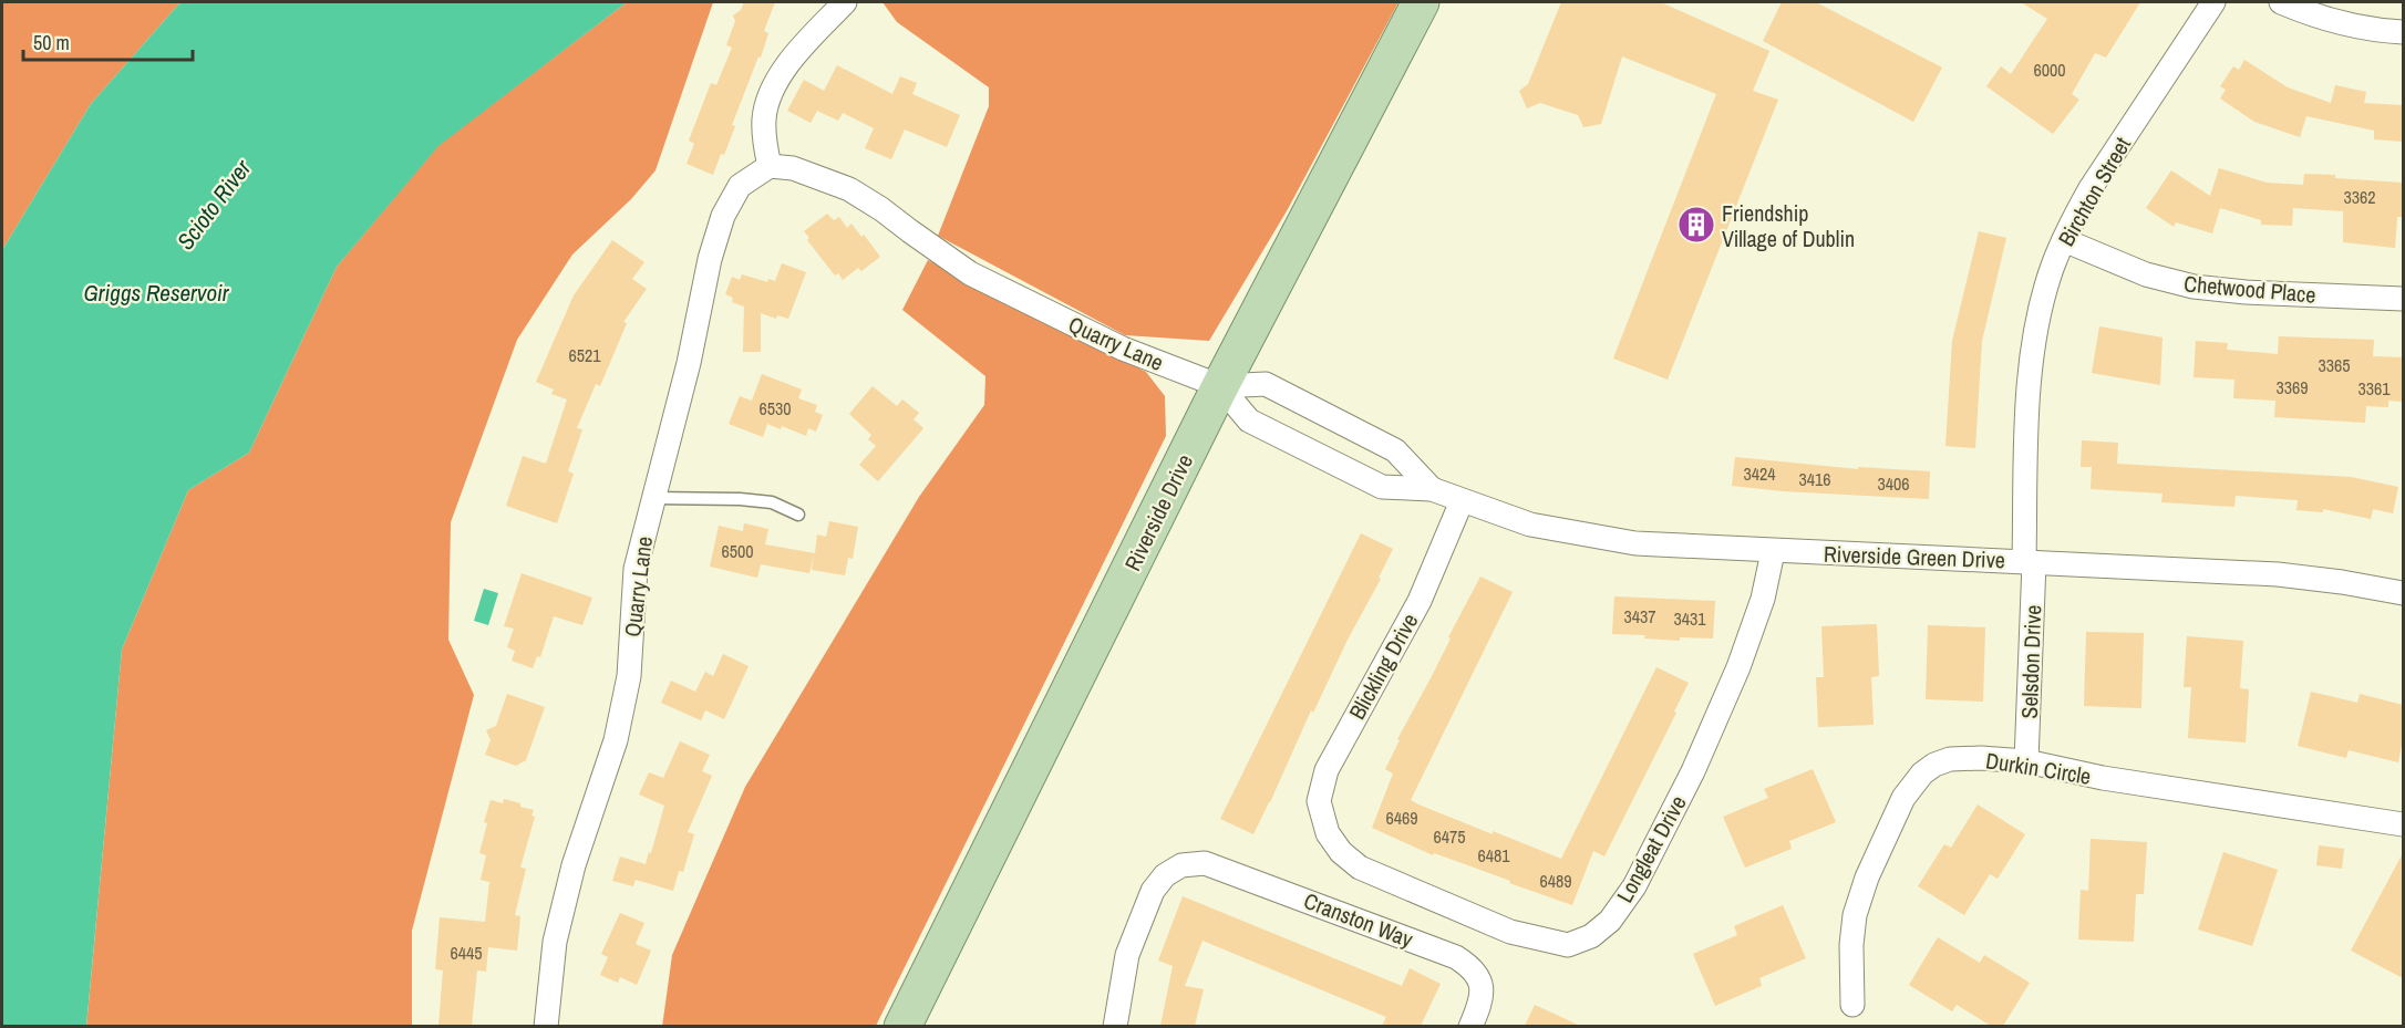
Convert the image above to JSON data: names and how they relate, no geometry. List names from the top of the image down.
{
  "streets": {
    "main road": ["Riverside Drive"],
    "street": [
      "Birchton Street",
      "Chetwood Place",
      "Quarry Lane",
      "Riverside Green Drive",
      "Selsdon Drive",
      "Blickling Drive",
      "Durkin Circle",
      "Longleat Drive",
      "Cranston Way"
    ]
  },
  "crossings": [
    ["Birchton Street", "Chetwood Place"],
    ["Birchton Street", "Riverside Green Drive"],
    ["Birchton Street", "Selsdon Drive"],
    ["Quarry Lane", "Riverside Drive"],
    ["Quarry Lane", "Riverside Green Drive"],
    ["Riverside Drive", "Riverside Green Drive"],
    ["Riverside Green Drive", "Selsdon Drive"],
    ["Riverside Green Drive", "Blickling Drive"],
    ["Riverside Green Drive", "Longleat Drive"],
    ["Selsdon Drive", "Durkin Circle"],
    ["Blickling Drive", "Longleat Drive"]
  ],
  "water": ["Scioto River", "Griggs Reservoir"],
  "places": {
    "building": ["Friendship Village of Dublin"]
  },
  "house_numbers": [
    "6000",
    "3362",
    "6521",
    "3365",
    "3369",
    "3361",
    "6530",
    "3424",
    "3416",
    "3406",
    "6500",
    "3437",
    "3431",
    "6469",
    "6475",
    "6481",
    "6489",
    "6445"
  ],
  "scale_bar": "50 m"
}
